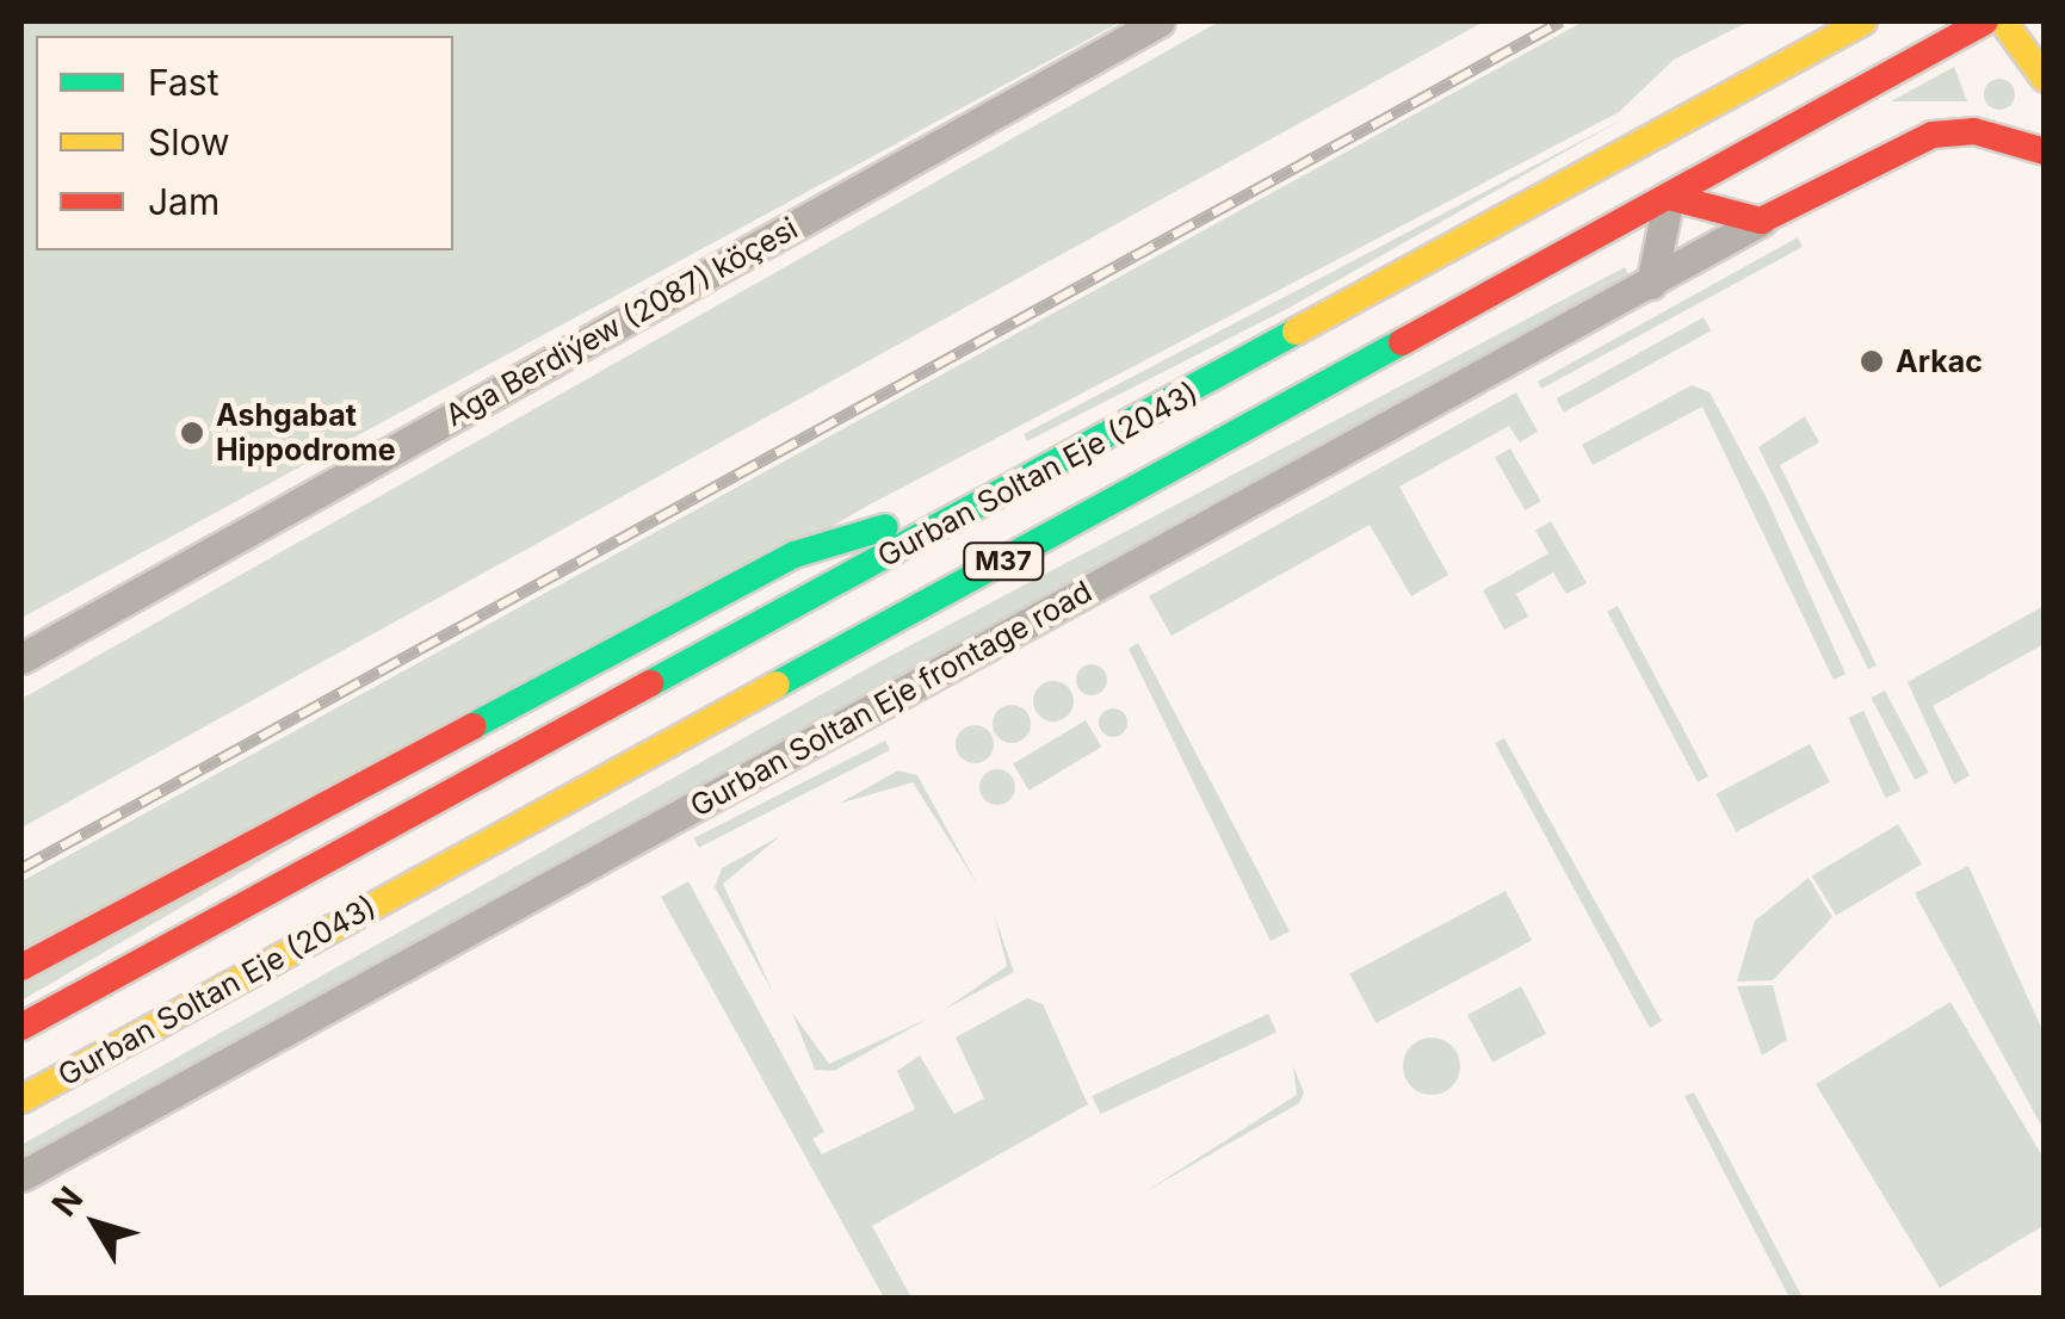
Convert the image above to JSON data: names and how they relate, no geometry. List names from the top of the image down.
{
  "streets": {
    "main road": ["Gurban Soltan Eje (2043)", "M37"],
    "street": ["Aga Berdiýew (2087) köçesi", "Gurban Soltan Eje frontage road"]
  },
  "places": ["Arkac", "Ashgabat Hippodrome"],
  "legend": ["Fast", "Slow", "Jam"],
  "north": "top left"
}
